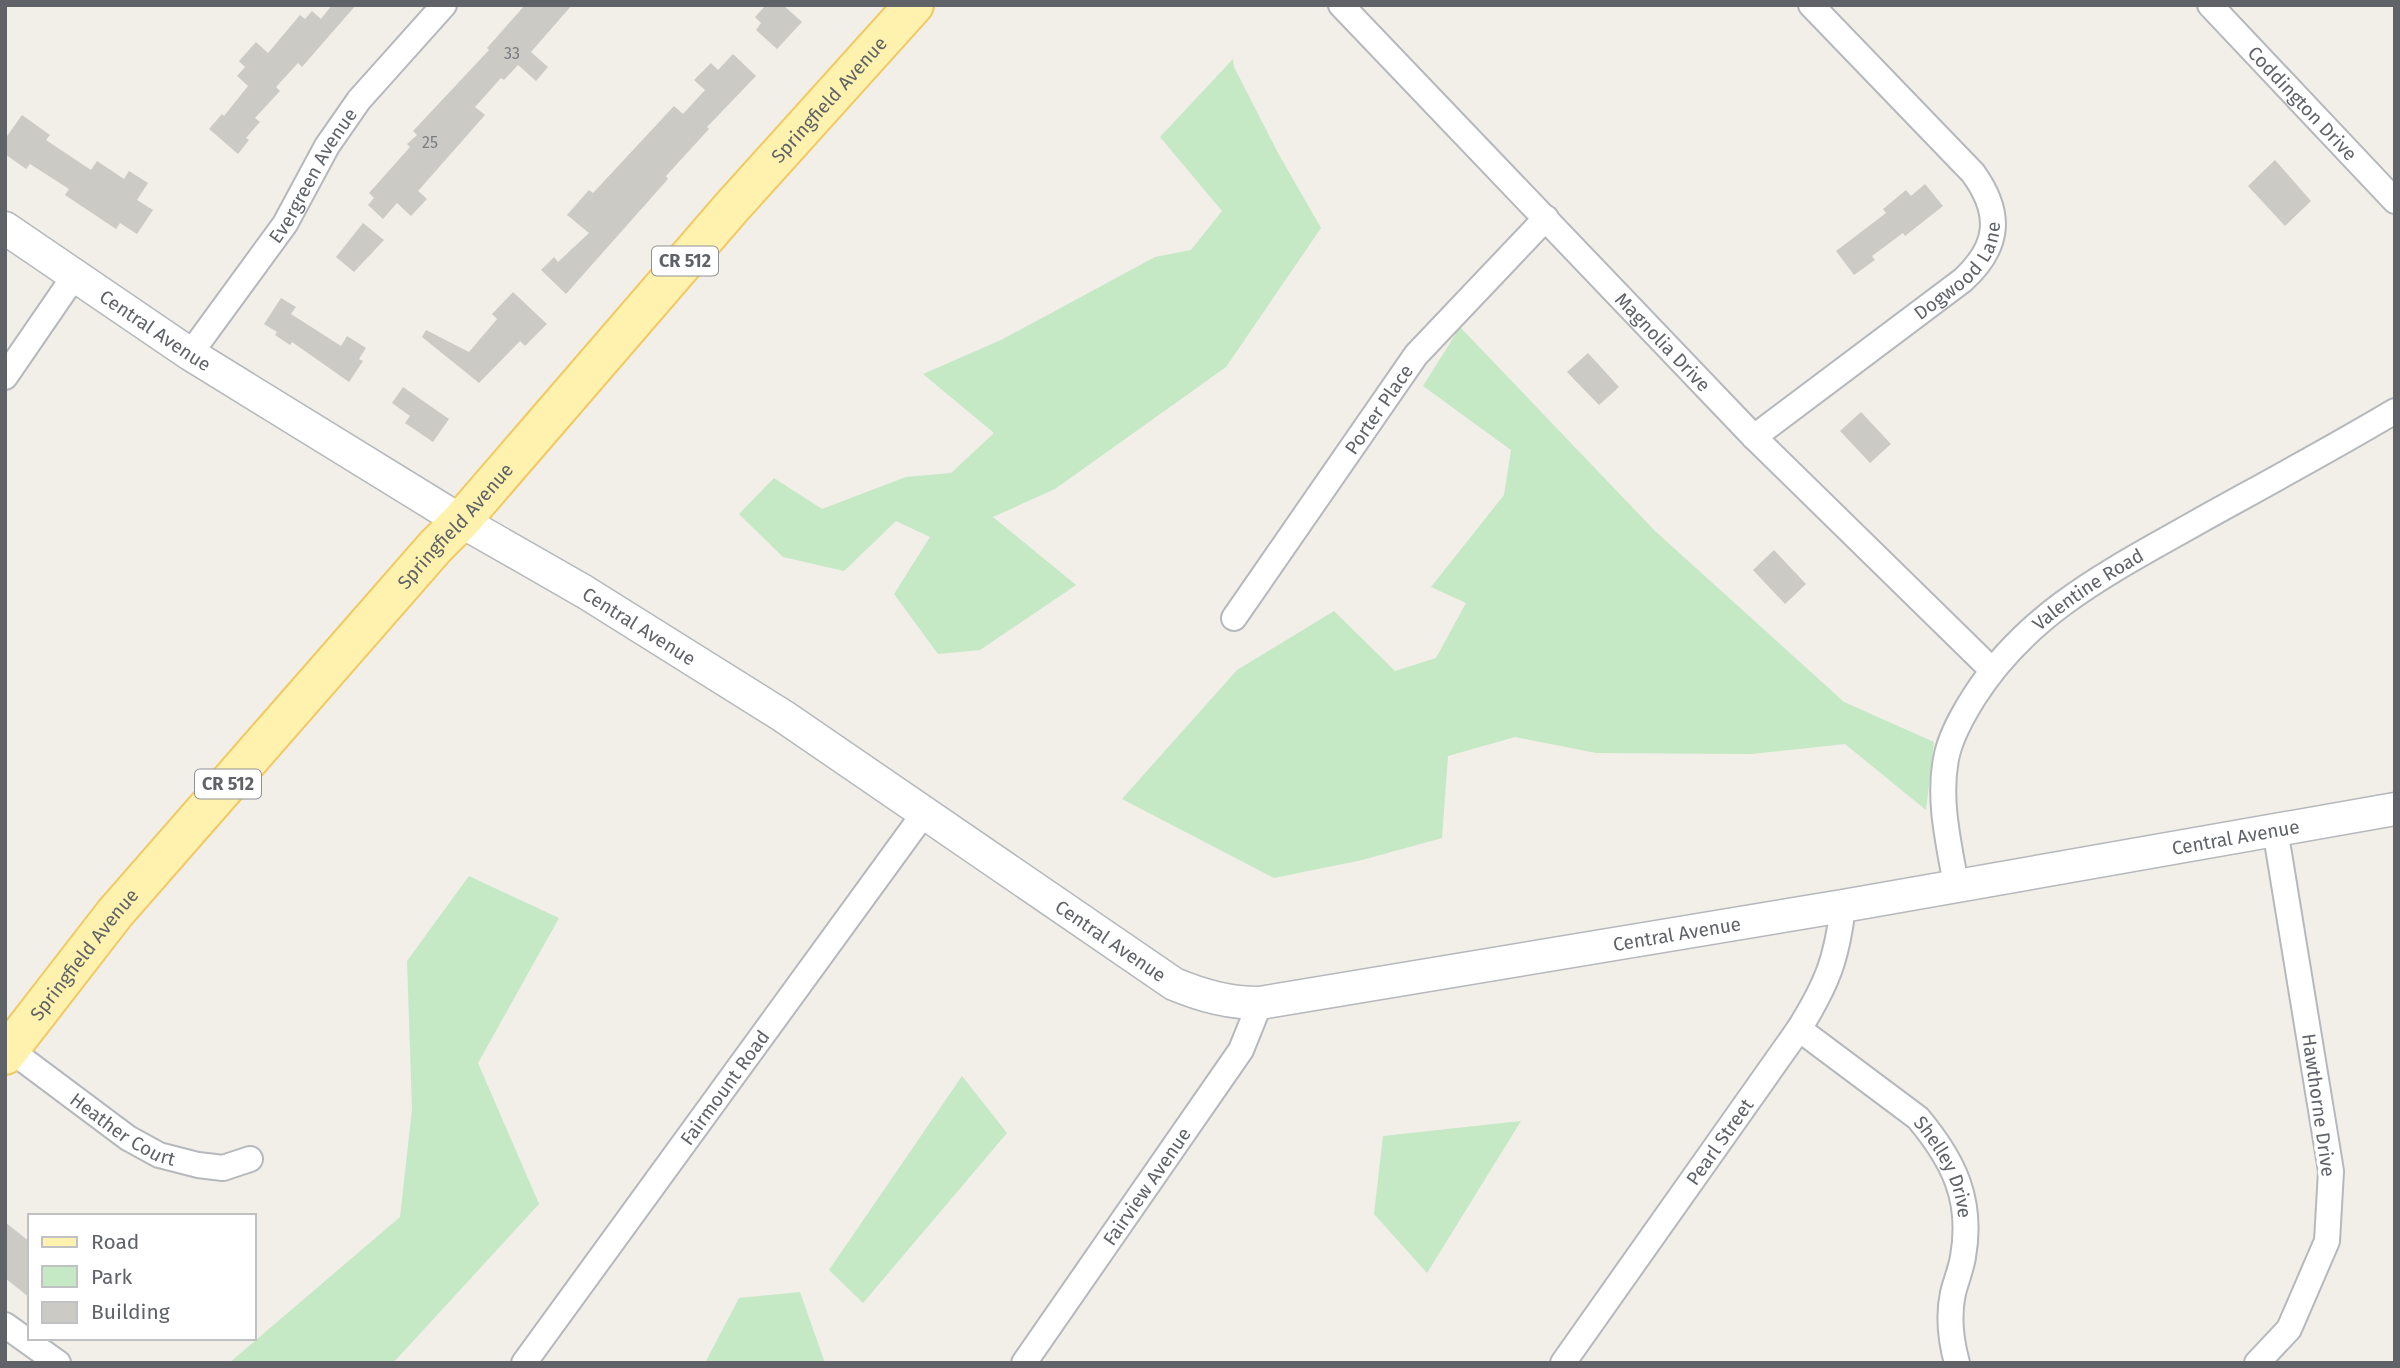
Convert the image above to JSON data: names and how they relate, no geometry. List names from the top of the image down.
{
  "streets": {
    "main road": ["Springfield Avenue", "CR 512"],
    "street": [
      "Coddington Drive",
      "Evergreen Avenue",
      "Dogwood Lane",
      "Central Avenue",
      "Magnolia Drive",
      "Porter Place",
      "Valentine Road",
      "Fairmount Road",
      "Hawthorne Drive",
      "Heather Court",
      "Pearl Street",
      "Shelley Drive",
      "Fairview Avenue"
    ]
  },
  "crossings": [
    ["Springfield Avenue", "Central Avenue"],
    ["Springfield Avenue", "Heather Court"],
    ["Evergreen Avenue", "Central Avenue"],
    ["Dogwood Lane", "Magnolia Drive"],
    ["Central Avenue", "Valentine Road"],
    ["Central Avenue", "Fairmount Road"],
    ["Central Avenue", "Hawthorne Drive"],
    ["Central Avenue", "Pearl Street"],
    ["Central Avenue", "Fairview Avenue"],
    ["Magnolia Drive", "Porter Place"],
    ["Magnolia Drive", "Valentine Road"],
    ["Pearl Street", "Shelley Drive"]
  ],
  "house_numbers": ["33", "25"],
  "legend": ["Road", "Park", "Building"]
}
